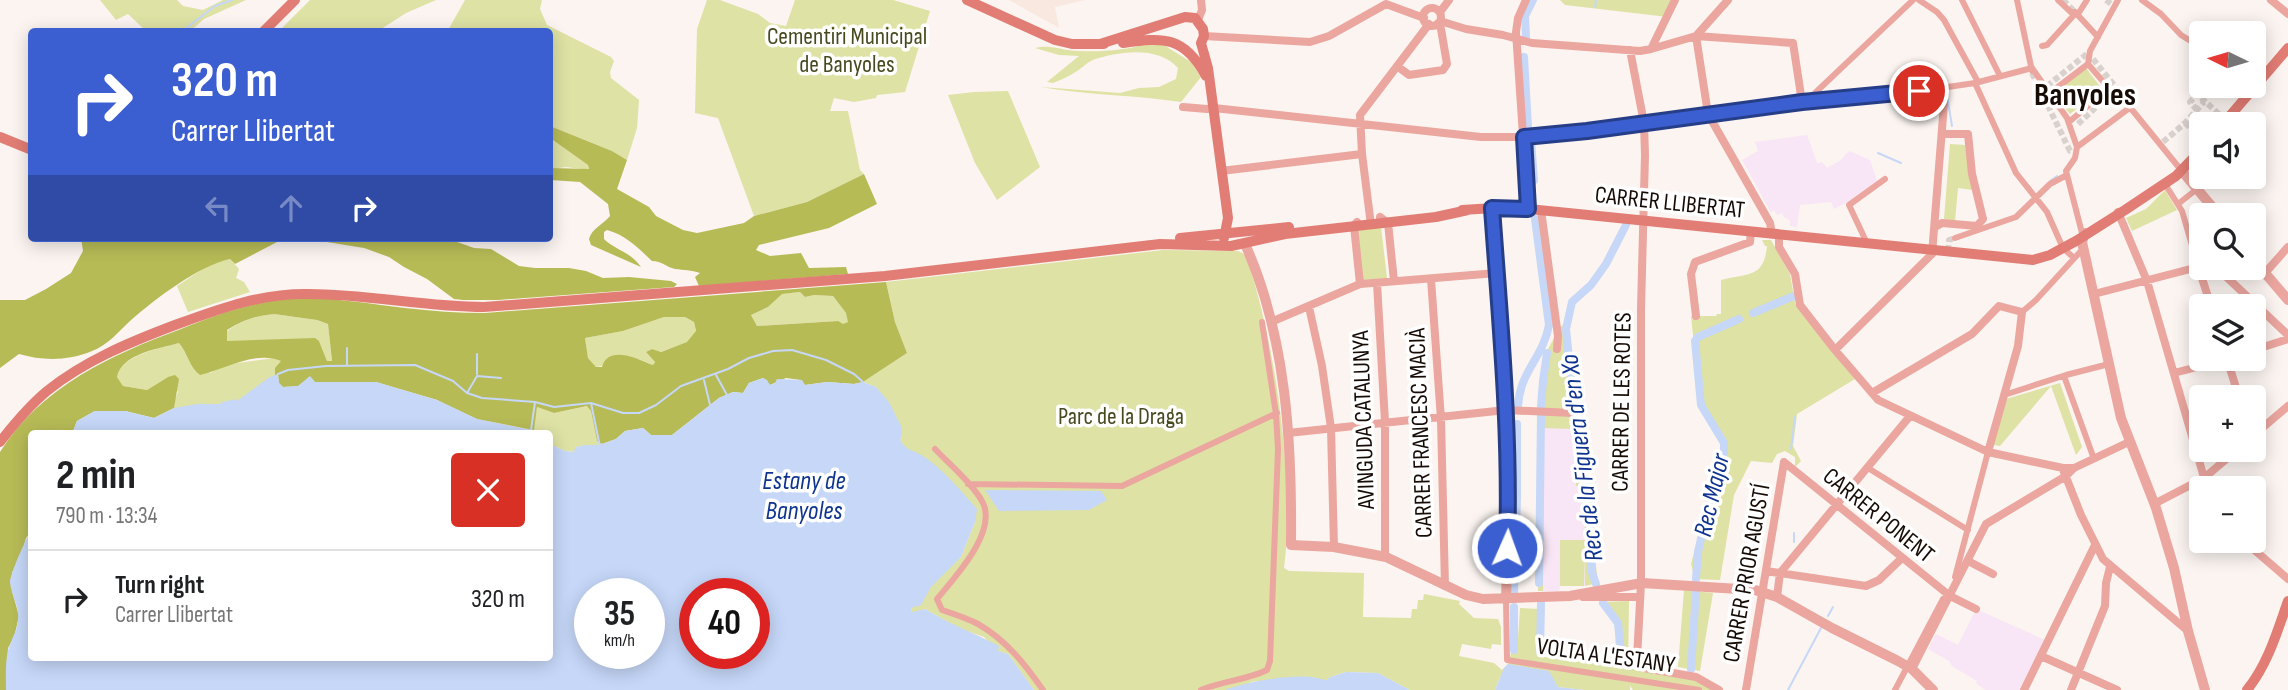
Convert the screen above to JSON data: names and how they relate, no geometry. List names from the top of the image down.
{
  "streets": {
    "main road": ["CARRER LLIBERTAT"],
    "street": [
      "CARRER DE LES ROTES",
      "AVINGUDA CATALUNYA",
      "CARRER FRANCESC MACIÀ",
      "CARRER PONENT",
      "CARRER PRIOR AGUSTÍ",
      "VOLTA A L'ESTANY"
    ]
  },
  "crossings": [
    ["CARRER LLIBERTAT", "CARRER DE LES ROTES"],
    ["CARRER PONENT", "CARRER PRIOR AGUSTÍ"]
  ],
  "districts": ["Banyoles"],
  "water": ["Rec de la Figuera d'en Xo", "Estany de Banyoles", "Rec Major"],
  "parks": ["Cementiri Municipal de Banyoles", "Parc de la Draga"],
  "north": "left",
  "page": {
    "map_buttons": ["+", "−"],
    "turn": ["320 m", "Carrer Llibertat"],
    "heading": ["2 min", "790 m · 13:34"],
    "list": [
      {
        "name": "Turn right",
        "note": "Carrer Llibertat",
        "value": "320 m"
      }
    ],
    "speed": "35 km/h",
    "limit": "40"
  }
}
